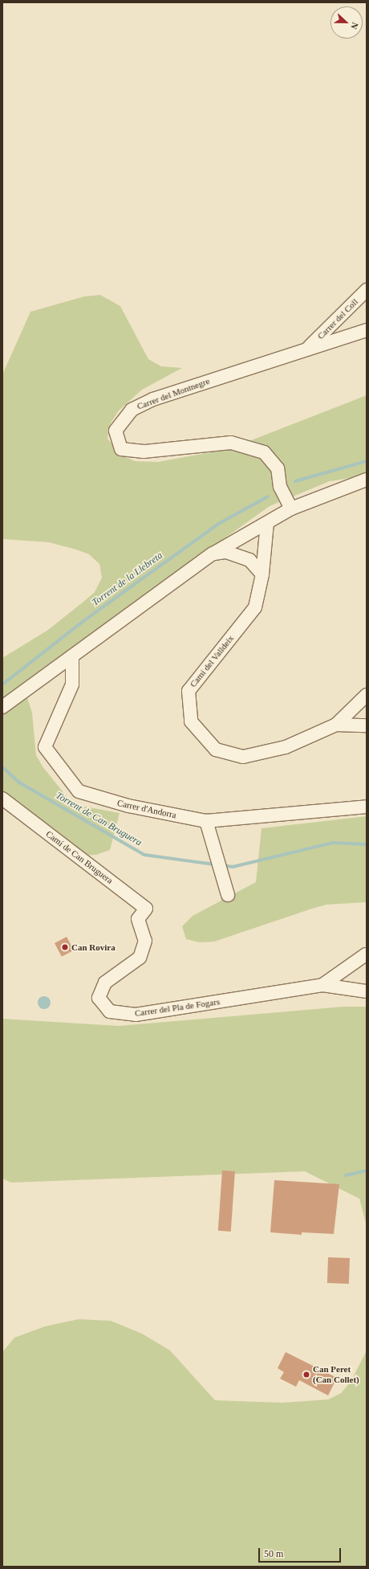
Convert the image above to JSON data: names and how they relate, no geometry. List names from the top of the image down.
{
  "streets": {
    "street": [
      "Carrer del Coll",
      "Carrer del Montnegre",
      "Camí del Valldeix",
      "Carrer d'Andorra",
      "Camí de Can Bruguera",
      "Carrer del Pla de Fogars"
    ]
  },
  "crossings": [
    ["Carrer del Coll", "Carrer del Montnegre"],
    ["Camí de Can Bruguera", "Carrer del Pla de Fogars"]
  ],
  "water": ["Torrent de la Llebreta", "Torrent de Can Bruguera"],
  "places": ["Can Rovira", "Can Peret (Can Collet)"],
  "scale_bar": "50 m",
  "north": "right"
}
